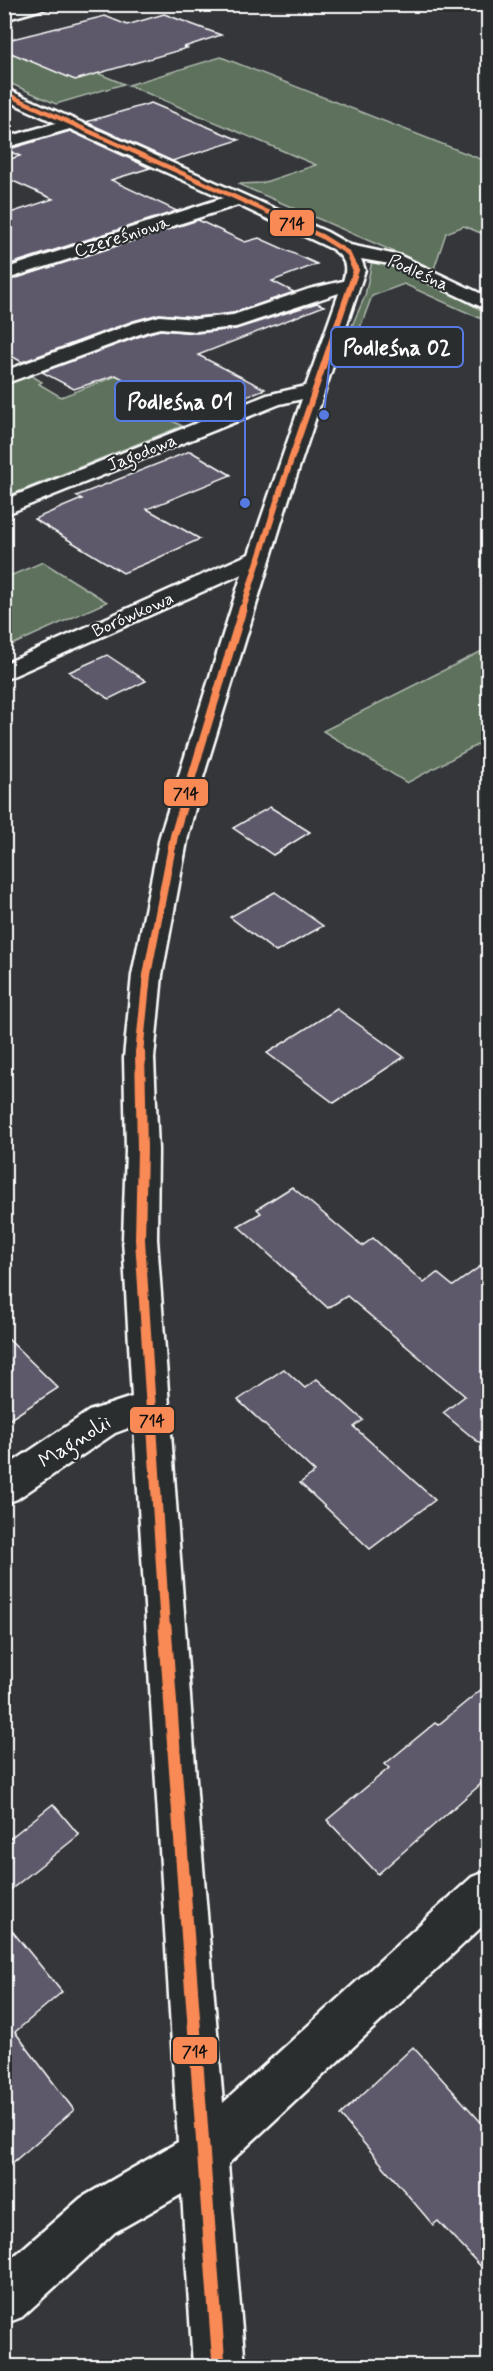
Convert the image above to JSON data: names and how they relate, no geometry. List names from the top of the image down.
{
  "streets": {
    "street": [
      "Czereśniowa",
      "Podleśna",
      "Jagodowa",
      "Borówkowa",
      "Magnolii"
    ]
  },
  "crossings": [
    ["Czereśniowa", "Podleśna"]
  ],
  "places": ["Podleśna 02", "Podleśna 01"],
  "lines": ["transit line 714"]
}
